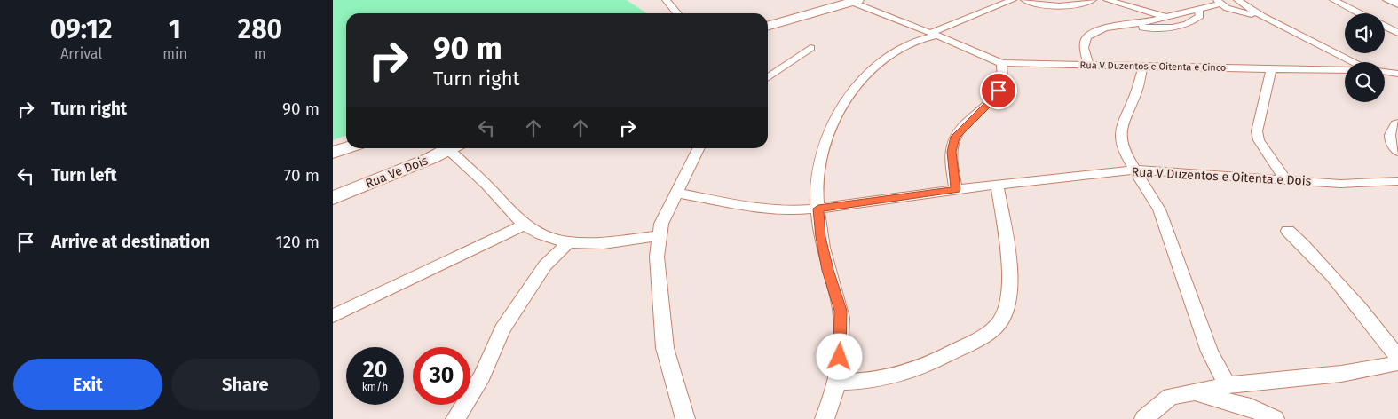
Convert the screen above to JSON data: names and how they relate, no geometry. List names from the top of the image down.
{
  "streets": {
    "main road": ["Rua Ve Dois"],
    "street": ["Rua V Duzentos e Oitenta e Cinco", "Rua V Duzentos e Oitenta e Dois"]
  },
  "page": {
    "eta": [
      "09:12",
      "Arrival",
      "1",
      "min",
      "280",
      "m"
    ],
    "turn": ["90 m", "Turn right"],
    "list": [
      {
        "name": "Turn right",
        "value": "90 m"
      },
      {
        "name": "Turn left",
        "value": "70 m"
      },
      {
        "name": "Arrive at destination",
        "value": "120 m"
      }
    ],
    "speed": "20 km/h",
    "limit": "30",
    "buttons": ["Exit", "Share"]
  }
}
